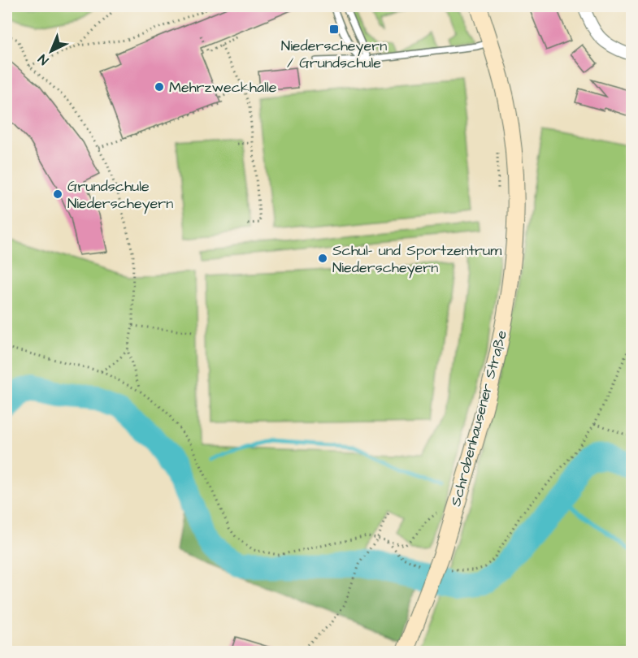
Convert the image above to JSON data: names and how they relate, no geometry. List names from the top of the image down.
{
  "streets": {
    "main road": ["Schrobenhausener Straße"]
  },
  "places": {
    "transit": ["Niederscheyern / Grundschule"],
    "other": ["Mehrzweckhalle", "Grundschule Niederscheyern", "Schul- und Sportzentrum Niederscheyern"]
  },
  "north": "bottom left"
}
